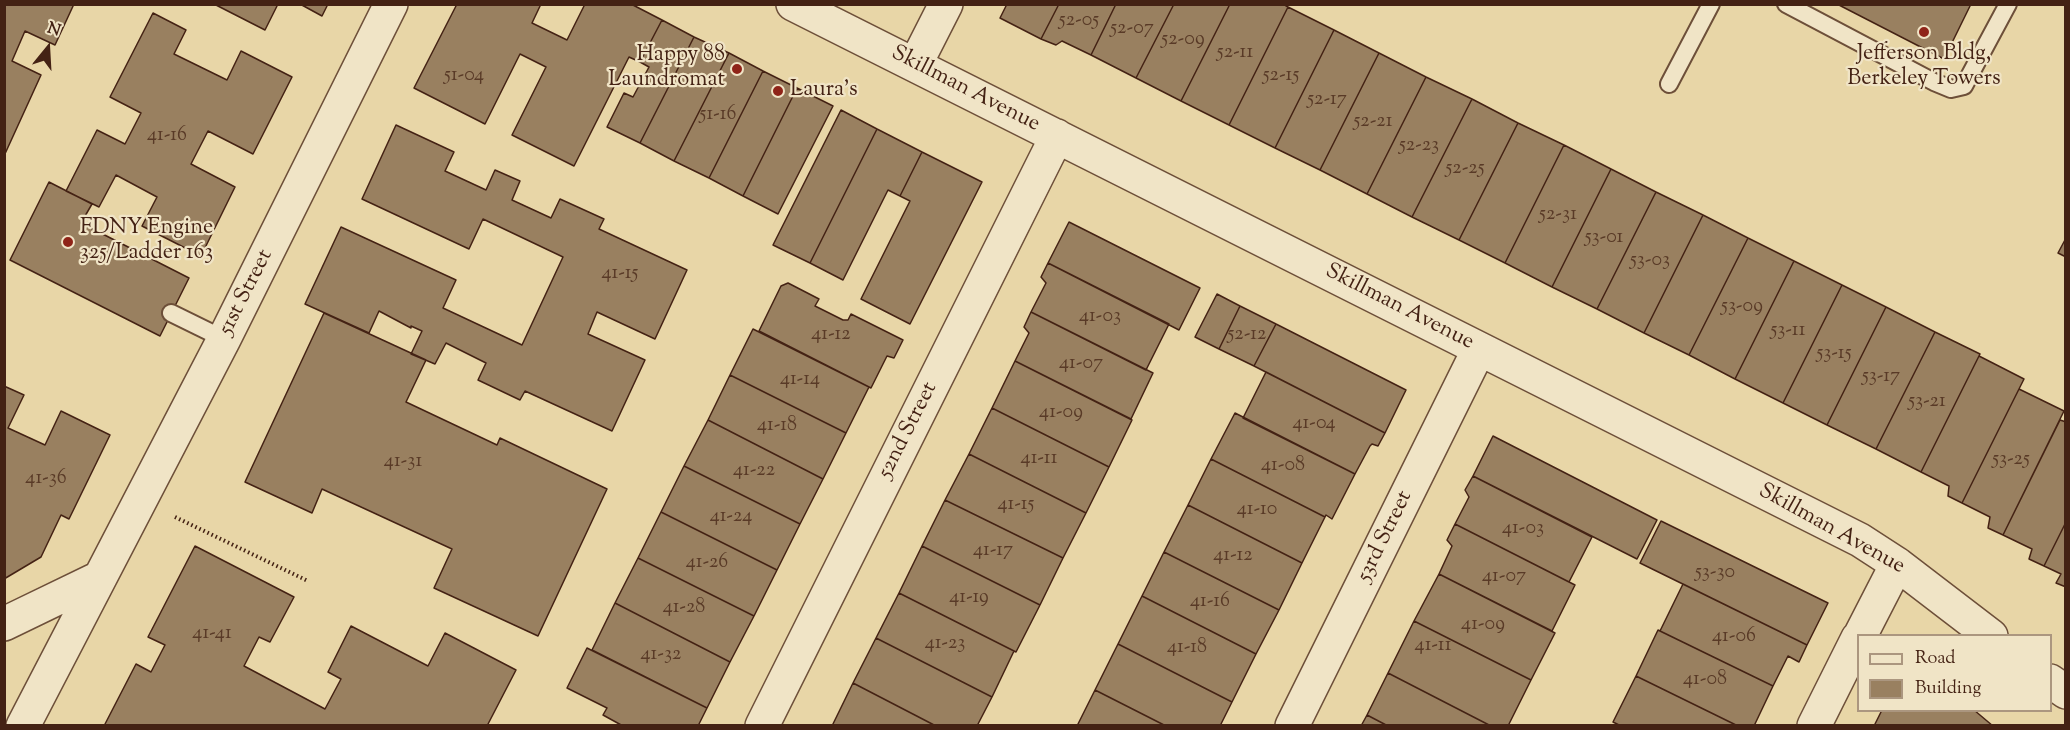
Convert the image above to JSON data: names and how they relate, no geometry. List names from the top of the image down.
{
  "streets": {
    "street": [
      "Skillman Avenue",
      "51st Street",
      "52nd Street",
      "53rd Street"
    ]
  },
  "crossings": [
    ["Skillman Avenue", "52nd Street"],
    ["Skillman Avenue", "53rd Street"]
  ],
  "places": [
    "Jefferson Bldg, Berkeley Towers",
    "Happy 88 Laundromat",
    "Laura's",
    "FDNY Engine 325/Ladder 163"
  ],
  "house_numbers": [
    "52-05",
    "52-07",
    "52-09",
    "52-11",
    "51-04",
    "52-15",
    "52-17",
    "51-16",
    "52-21",
    "41-16",
    "52-23",
    "52-25",
    "52-31",
    "53-01",
    "53-03",
    "41-15",
    "53-09",
    "41-03",
    "53-11",
    "41-12",
    "52-12",
    "53-15",
    "41-07",
    "53-17",
    "41-14",
    "53-21",
    "41-09",
    "41-04",
    "41-18",
    "41-11",
    "53-25",
    "41-31",
    "41-08",
    "41-22",
    "41-36",
    "41-15",
    "41-10",
    "41-24",
    "41-03",
    "41-17",
    "41-12",
    "41-26",
    "53-30",
    "41-07",
    "41-19",
    "41-16",
    "41-28",
    "41-09",
    "41-41",
    "41-06",
    "41-23",
    "41-11",
    "41-18",
    "41-32",
    "41-08"
  ],
  "legend": ["Road", "Building"],
  "north": "top"
}
